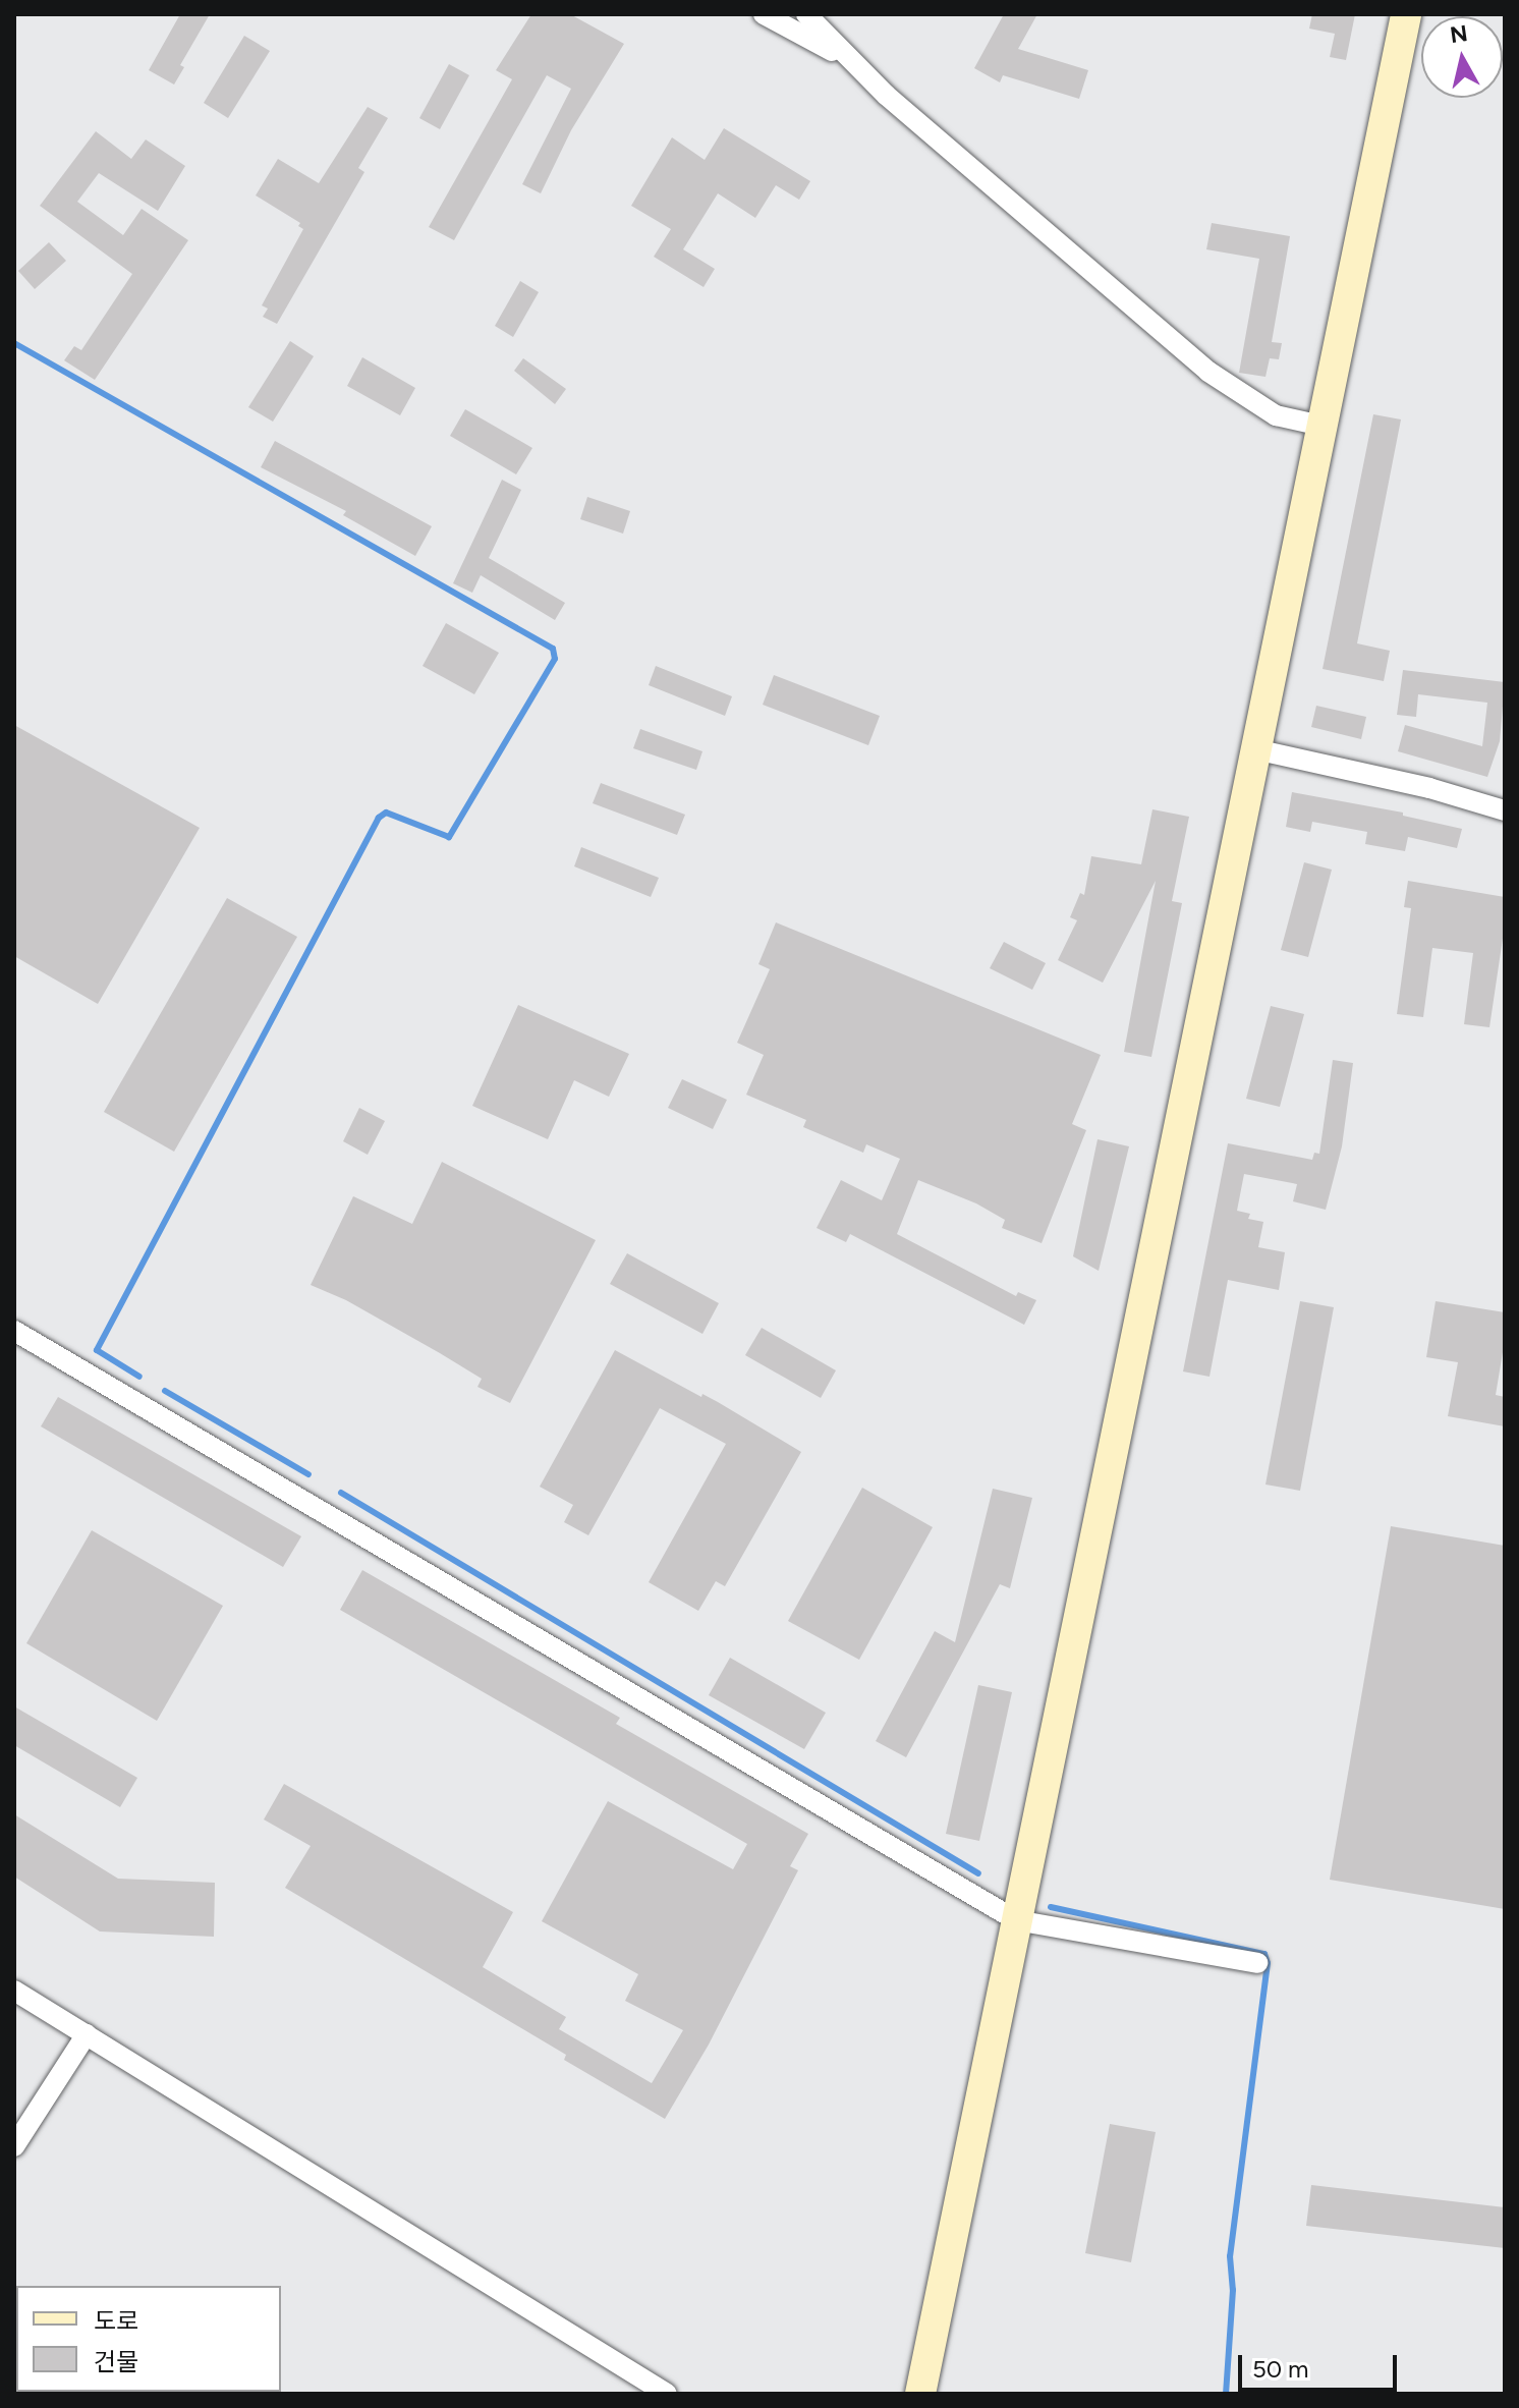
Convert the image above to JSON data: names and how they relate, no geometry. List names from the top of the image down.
{
  "legend": ["도로", "건물"],
  "scale_bar": "50 m",
  "north": "top"
}
